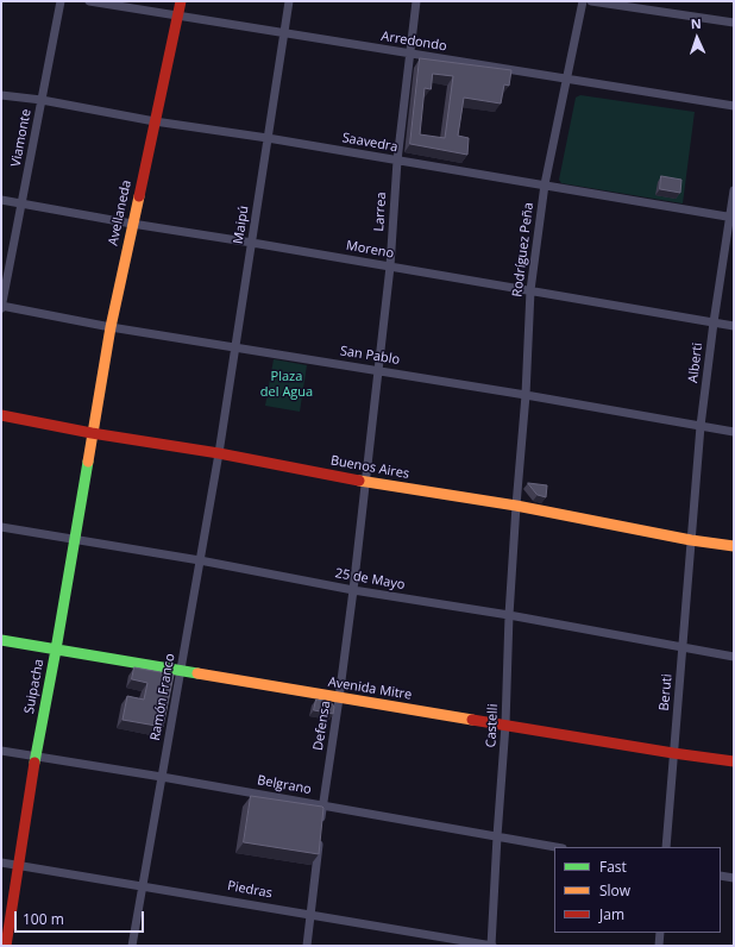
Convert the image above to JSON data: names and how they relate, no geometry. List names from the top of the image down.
{
  "streets": {
    "street": [
      "Arredondo",
      "Viamonte",
      "Saavedra",
      "Larrea",
      "Avellaneda",
      "Maipú",
      "Moreno",
      "Rodríguez Peña",
      "San Pablo",
      "Alberti",
      "Buenos Aires",
      "25 de Mayo",
      "Suipacha",
      "Avenida Mitre",
      "Beruti",
      "Ramón Franco",
      "Defensa",
      "Castelli",
      "Belgrano",
      "Piedras"
    ]
  },
  "crossings": [
    ["Arredondo", "Larrea"],
    ["Arredondo", "Avellaneda"],
    ["Arredondo", "Maipú"],
    ["Arredondo", "Rodríguez Peña"],
    ["Viamonte", "Saavedra"],
    ["Viamonte", "Moreno"],
    ["Viamonte", "San Pablo"],
    ["Saavedra", "Larrea"],
    ["Saavedra", "Avellaneda"],
    ["Saavedra", "Maipú"],
    ["Saavedra", "Rodríguez Peña"],
    ["Saavedra", "Alberti"],
    ["Larrea", "Moreno"],
    ["Larrea", "San Pablo"],
    ["Larrea", "Buenos Aires"],
    ["Larrea", "Defensa"],
    ["Avellaneda", "Moreno"],
    ["Avellaneda", "San Pablo"],
    ["Avellaneda", "Buenos Aires"],
    ["Avellaneda", "Suipacha"],
    ["Maipú", "Moreno"],
    ["Maipú", "San Pablo"],
    ["Maipú", "Buenos Aires"],
    ["Maipú", "Ramón Franco"],
    ["Moreno", "Rodríguez Peña"],
    ["Moreno", "Alberti"],
    ["Rodríguez Peña", "San Pablo"],
    ["Rodríguez Peña", "Buenos Aires"],
    ["Rodríguez Peña", "Castelli"],
    ["San Pablo", "Alberti"],
    ["Alberti", "Buenos Aires"],
    ["Alberti", "Beruti"],
    ["Buenos Aires", "Suipacha"],
    ["Buenos Aires", "Beruti"],
    ["Buenos Aires", "Ramón Franco"],
    ["Buenos Aires", "Defensa"],
    ["Buenos Aires", "Castelli"],
    ["25 de Mayo", "Suipacha"],
    ["25 de Mayo", "Beruti"],
    ["25 de Mayo", "Ramón Franco"],
    ["25 de Mayo", "Defensa"],
    ["25 de Mayo", "Castelli"],
    ["Suipacha", "Avenida Mitre"],
    ["Suipacha", "Belgrano"],
    ["Suipacha", "Piedras"],
    ["Avenida Mitre", "Beruti"],
    ["Avenida Mitre", "Ramón Franco"],
    ["Avenida Mitre", "Defensa"],
    ["Avenida Mitre", "Castelli"],
    ["Ramón Franco", "Belgrano"],
    ["Ramón Franco", "Piedras"],
    ["Defensa", "Belgrano"],
    ["Defensa", "Piedras"],
    ["Castelli", "Belgrano"],
    ["Castelli", "Piedras"]
  ],
  "parks": ["Plaza del Agua"],
  "legend": ["Fast", "Slow", "Jam"],
  "scale_bar": "100 m",
  "north": "top"
}
